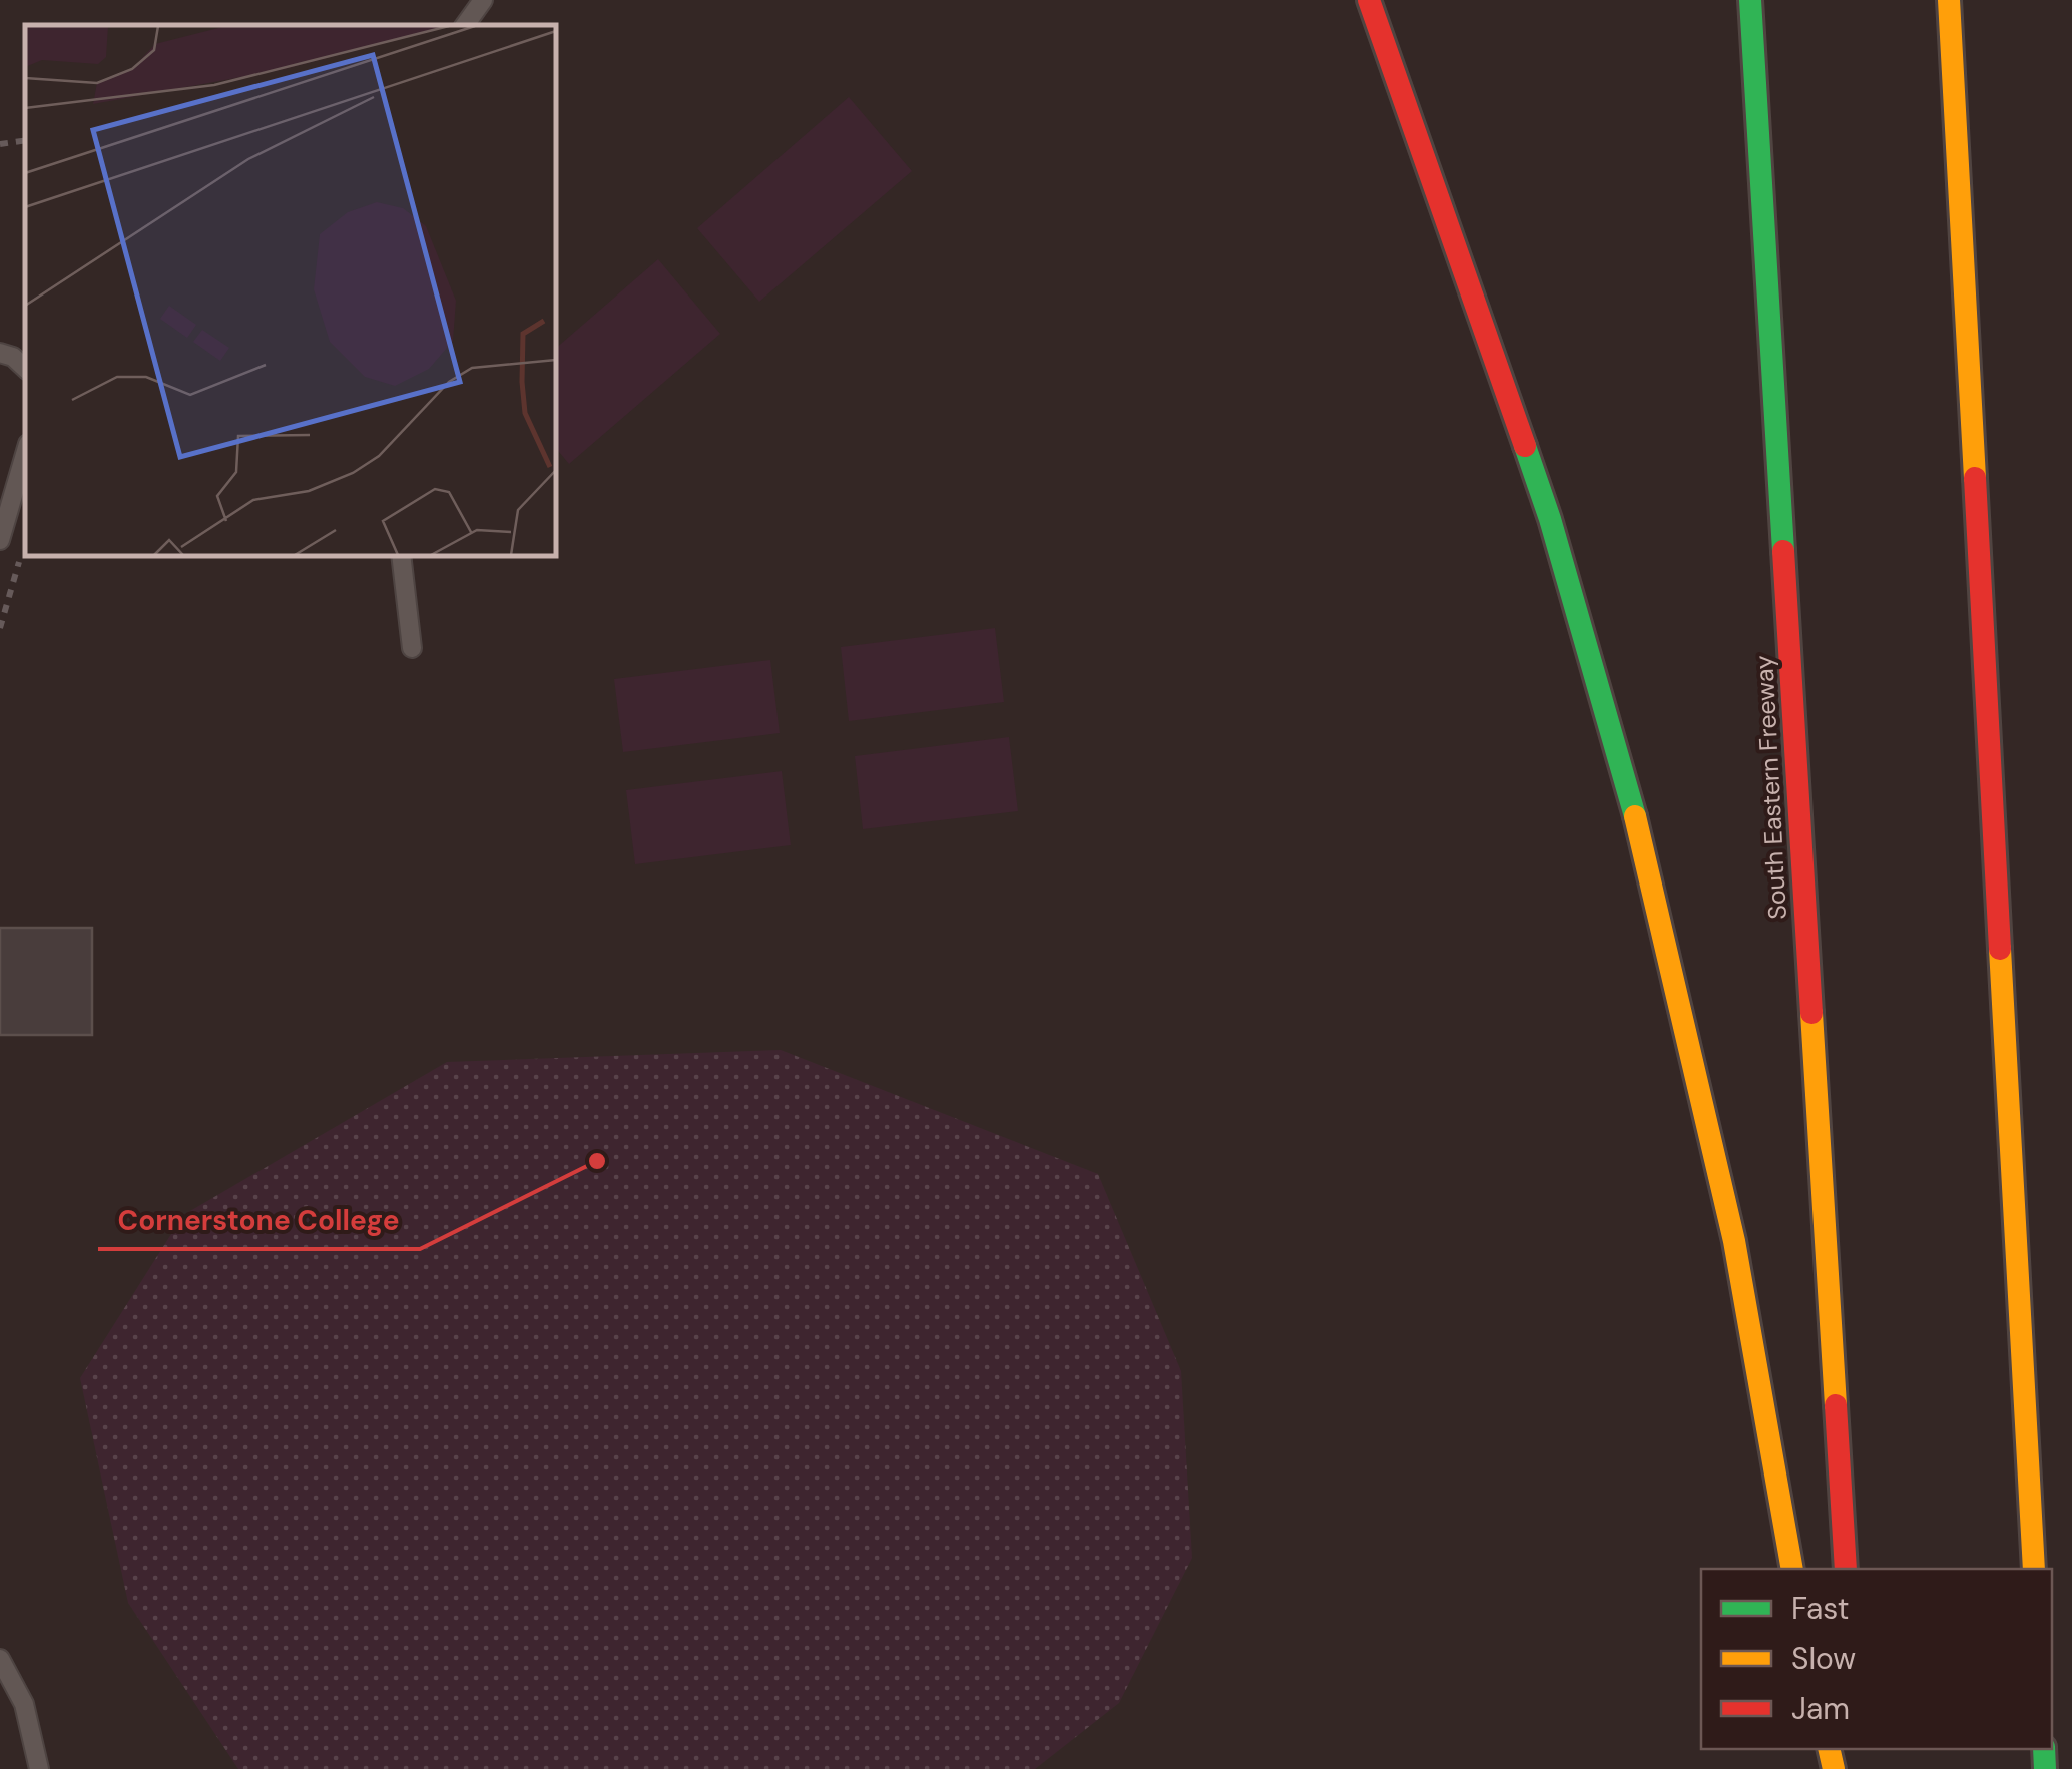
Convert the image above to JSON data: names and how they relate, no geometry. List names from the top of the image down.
{
  "streets": {
    "highway": ["South Eastern Freeway"]
  },
  "places": ["Cornerstone College"],
  "legend": ["Fast", "Slow", "Jam"]
}
